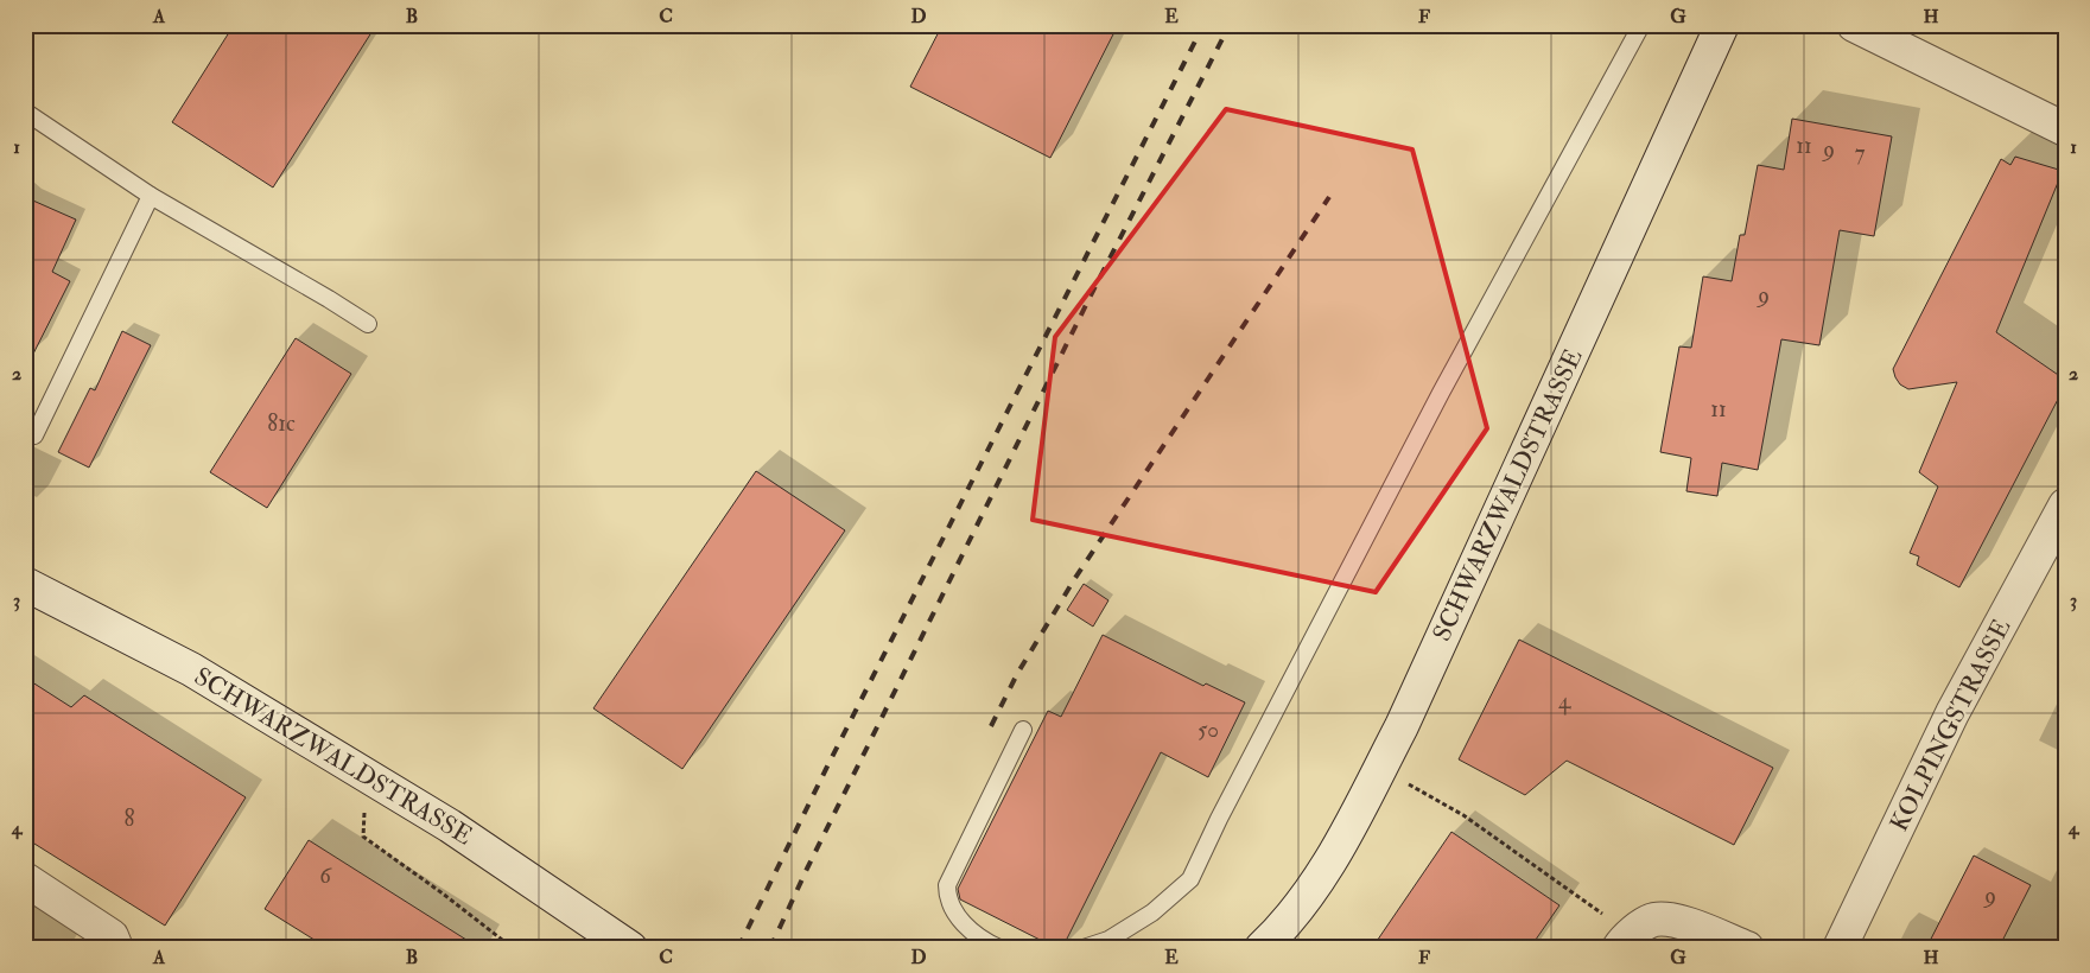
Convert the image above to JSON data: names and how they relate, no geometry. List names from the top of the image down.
{
  "streets": {
    "main road": ["SCHWARZWALDSTRASSE", "KOLPINGSTRASSE"]
  },
  "house_numbers": [
    "11",
    "9",
    "7",
    "9",
    "11",
    "81c",
    "4",
    "50",
    "8",
    "6",
    "9"
  ],
  "grid": {
    "columns": [
      "A",
      "B",
      "C",
      "D",
      "E",
      "F",
      "G",
      "H"
    ],
    "rows": [
      "1",
      "2",
      "3",
      "4"
    ]
  }
}
